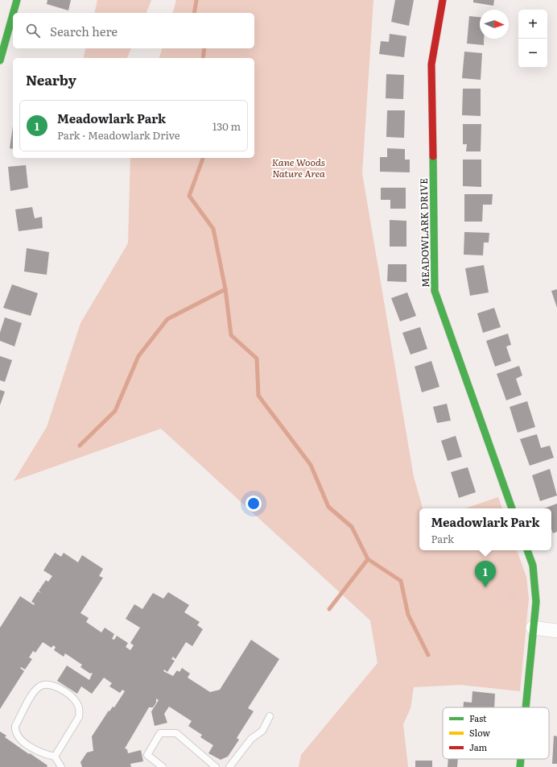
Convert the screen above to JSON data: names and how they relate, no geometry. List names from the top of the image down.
{
  "streets": {
    "street": ["MEADOWLARK DRIVE"]
  },
  "parks": ["Kane Woods Nature Area"],
  "legend": ["Fast", "Slow", "Jam"],
  "north": "right",
  "page": {
    "map_buttons": ["+", "−"],
    "search": "Search here",
    "heading": "Nearby",
    "list": [
      {
        "mark": "1",
        "name": "Meadowlark Park",
        "note": "Park · Meadowlark Drive",
        "value": "130 m"
      }
    ],
    "popup": ["Meadowlark Park", "Park"],
    "pins": "1"
  }
}
